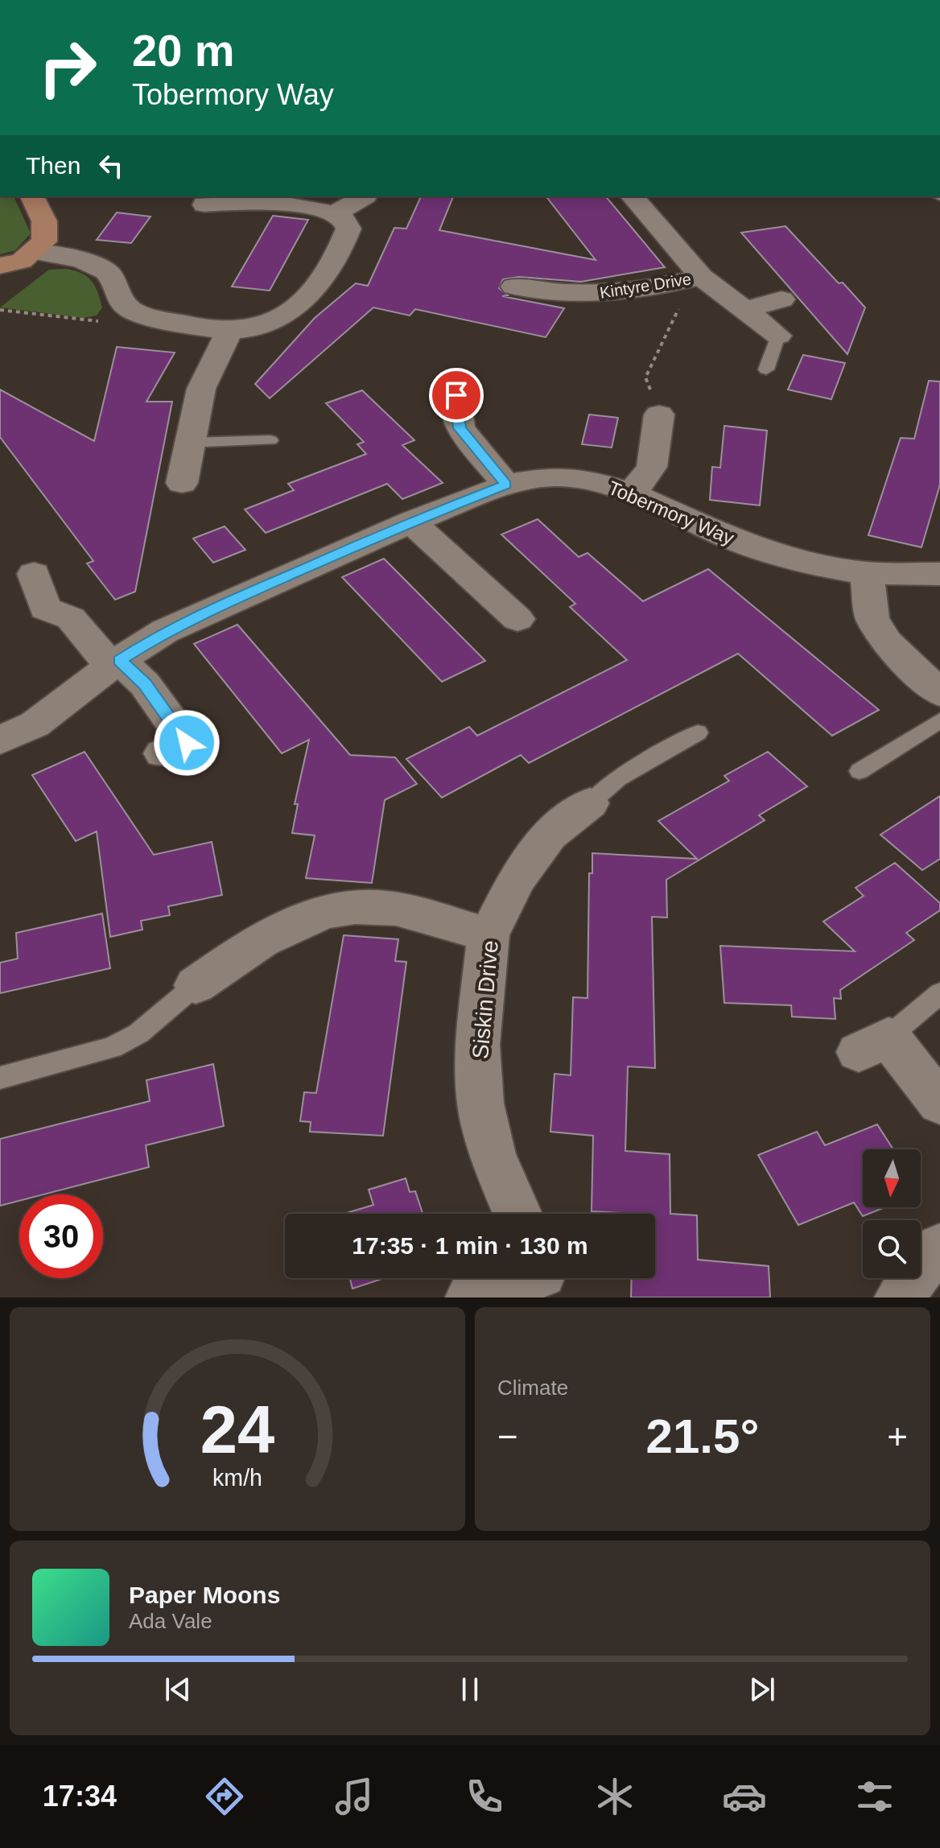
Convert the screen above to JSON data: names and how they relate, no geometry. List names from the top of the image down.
{
  "streets": {
    "street": ["Kintyre Drive", "Tobermory Way", "Siskin Drive"]
  },
  "north": "bottom",
  "page": {
    "turn": ["20 m", "Tobermory Way"],
    "then": "Then",
    "limit": "30",
    "trip": "17:35 · 1 min · 130 m",
    "tile": "Climate",
    "heat": ["−", "21.5°", "+"],
    "song": ["Paper Moons", "Ada Vale"],
    "tabs": "17:34",
    "gauge": ["24", "km/h"]
  }
}
